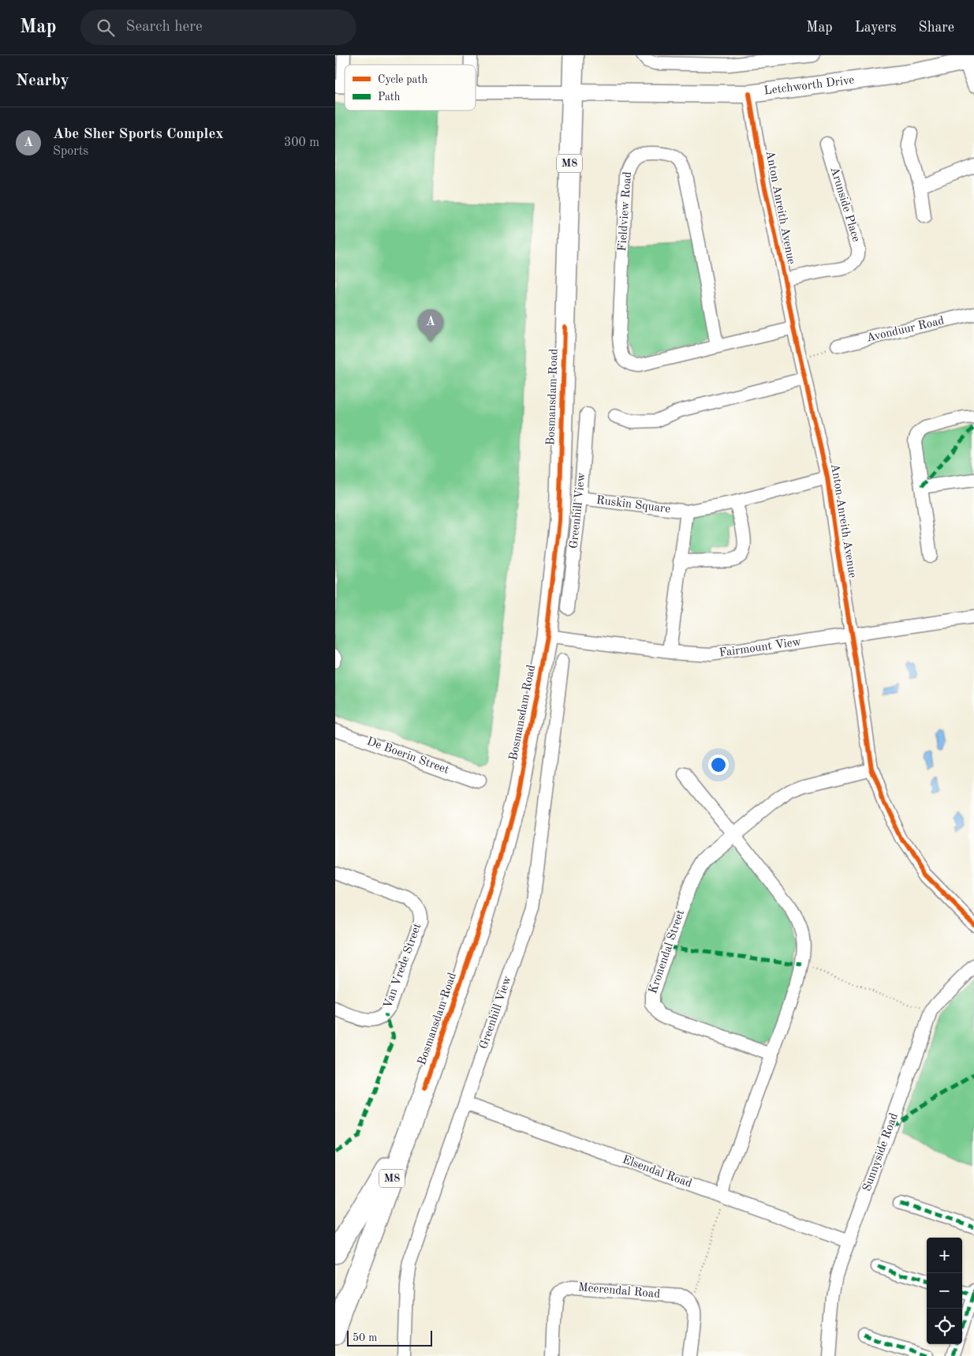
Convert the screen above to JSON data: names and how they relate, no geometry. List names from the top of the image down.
{
  "streets": {
    "main road": ["M8", "Bosmansdam Road"],
    "street": [
      "Letchworth Drive",
      "Arunside Place",
      "Anton Anreith Avenue",
      "Fieldview Road",
      "Avonduur Road",
      "Ruskin Square",
      "Greenhill View",
      "Fairmount View",
      "De Boerin Street",
      "Kronendal Street",
      "Van Vrede Street",
      "Sunnyside Road",
      "Elsendal Road",
      "Meerendal Road"
    ]
  },
  "crossings": [
    ["Letchworth Drive", "Anton Anreith Avenue"],
    ["Letchworth Drive", "Bosmansdam Road"],
    ["Arunside Place", "Anton Anreith Avenue"],
    ["Anton Anreith Avenue", "Fieldview Road"],
    ["Anton Anreith Avenue", "Ruskin Square"],
    ["Anton Anreith Avenue", "Fairmount View"],
    ["Anton Anreith Avenue", "Kronendal Street"],
    ["Bosmansdam Road", "Fairmount View"],
    ["Ruskin Square", "Greenhill View"],
    ["Ruskin Square", "Fairmount View"],
    ["Greenhill View", "Elsendal Road"],
    ["Sunnyside Road", "Elsendal Road"]
  ],
  "legend": ["Cycle path", "Path"],
  "scale_bar": "50 m",
  "page": {
    "header": "Map",
    "search": "Search here",
    "nav": ["Map", "Layers", "Share"],
    "heading": "Nearby",
    "list": [
      {
        "mark": "A",
        "name": "Abe Sher Sports Complex",
        "note": "Sports",
        "value": "300 m"
      }
    ],
    "pins": "A",
    "map_buttons": ["+", "−"],
    "scale": "50 m"
  }
}
